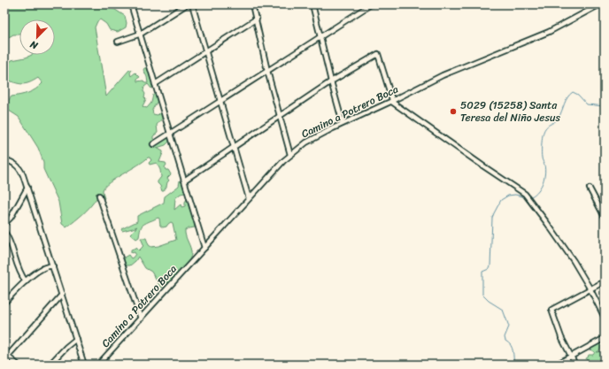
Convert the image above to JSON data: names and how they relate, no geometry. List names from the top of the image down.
{
  "streets": {
    "street": ["Camino a Potrero Boca"]
  },
  "places": ["5029 (15258) Santa Teresa del Niño Jesus"],
  "north": "bottom left"
}
